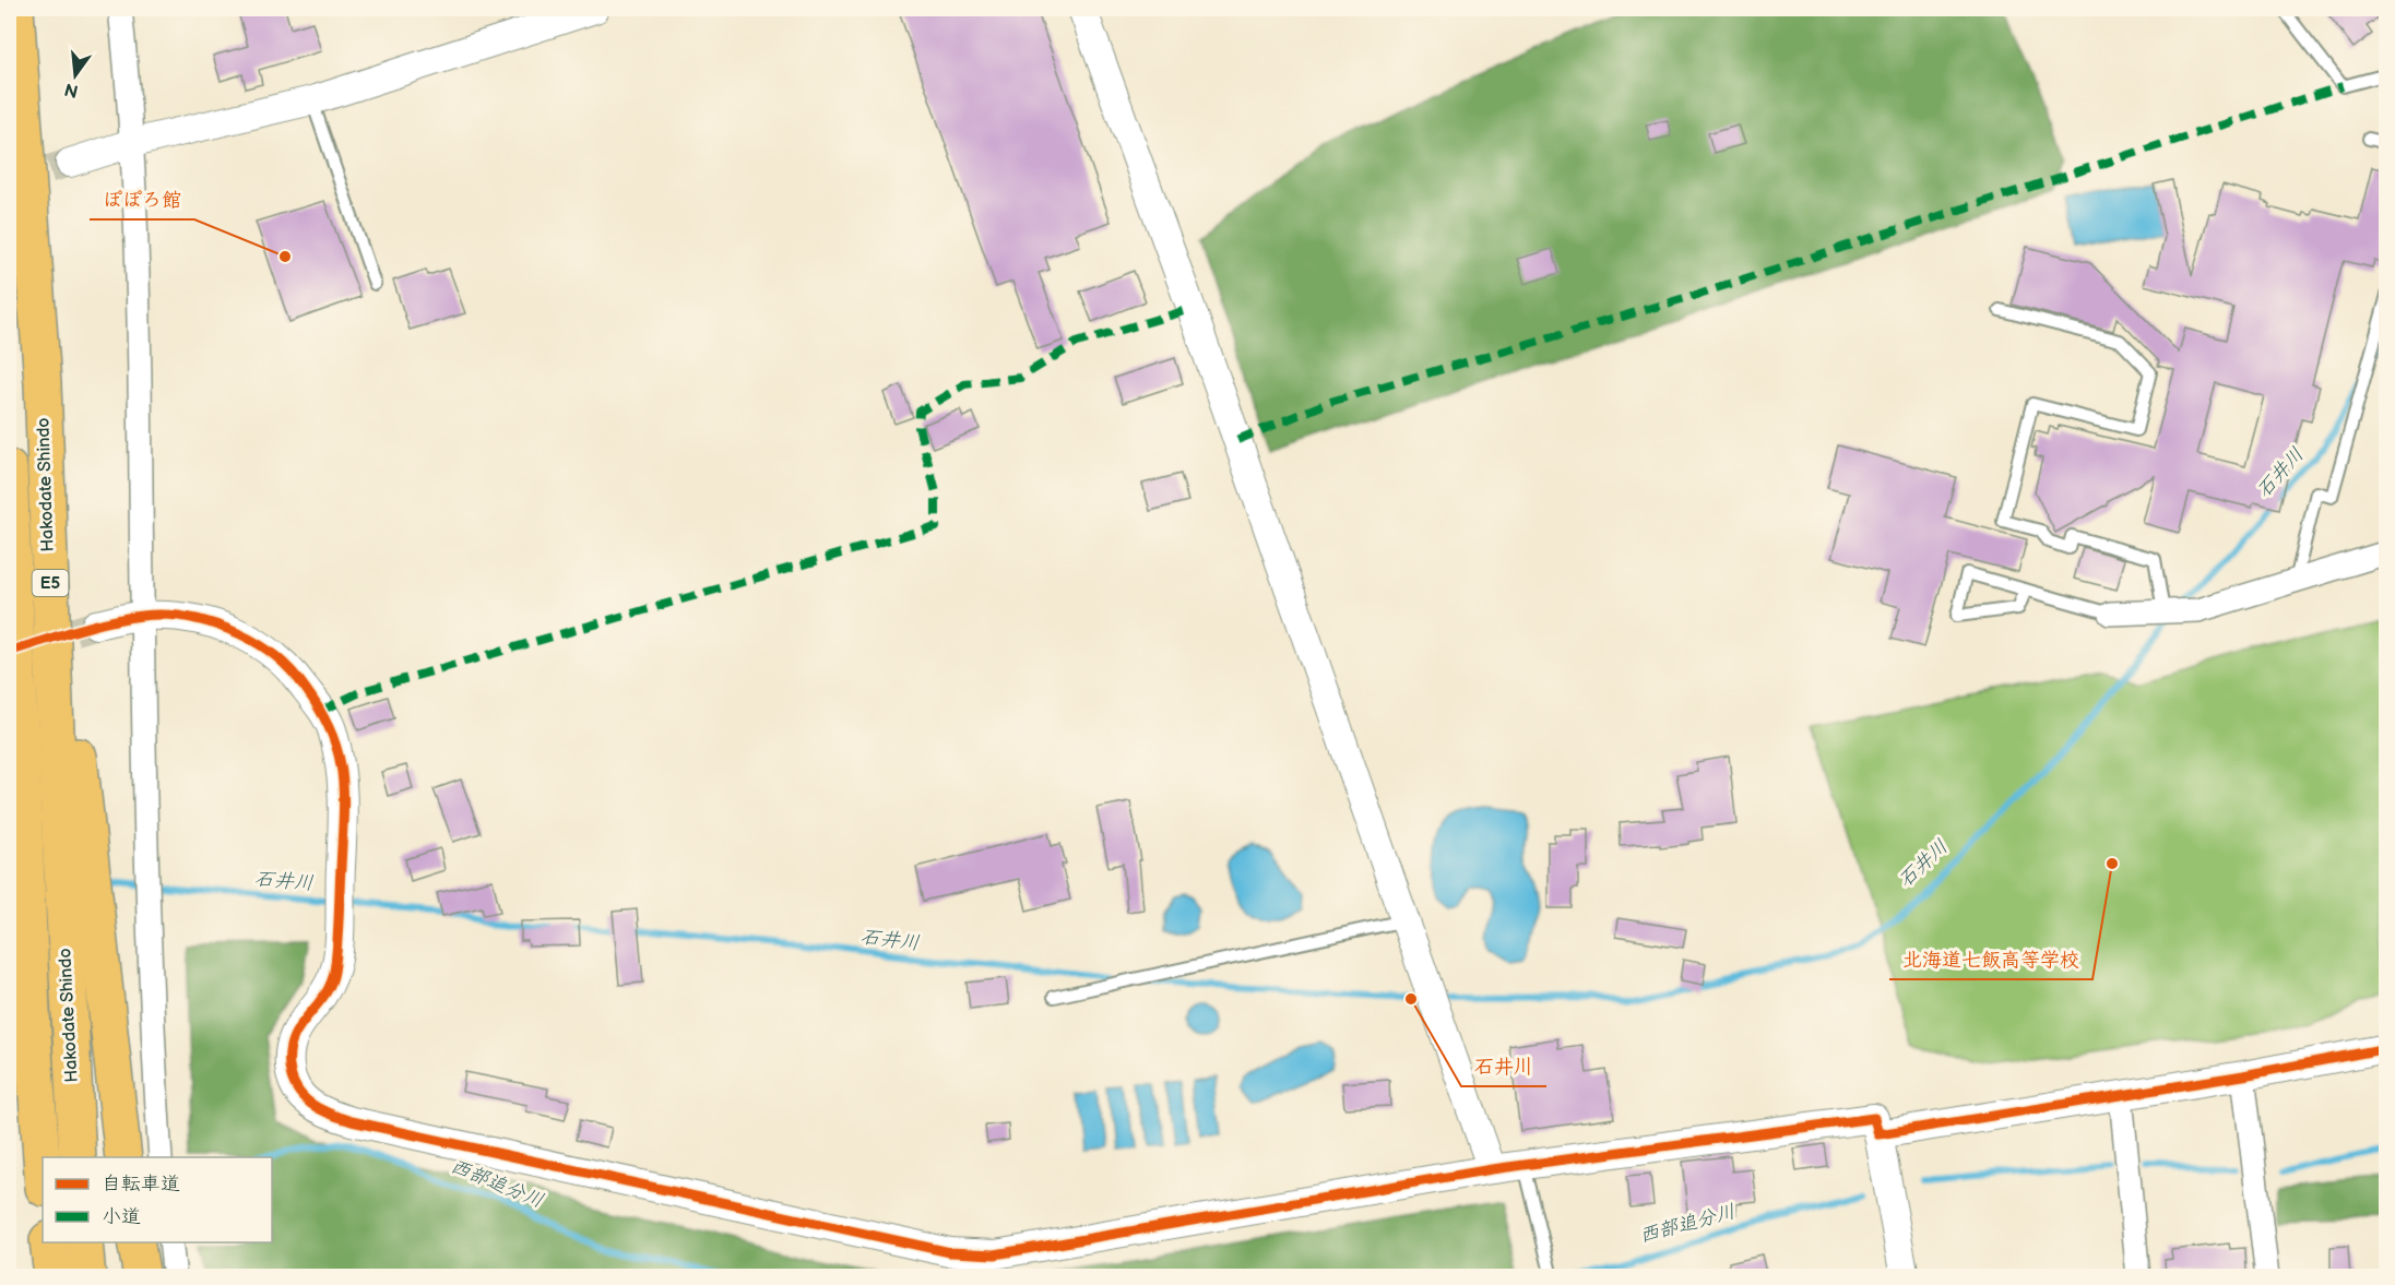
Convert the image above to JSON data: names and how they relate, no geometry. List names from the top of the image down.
{
  "streets": {
    "highway": ["Hakodate Shindo", "E5"]
  },
  "water": ["石井川", "西部追分川"],
  "places": ["ぽぽろ館", "北海道七飯高等学校", "石井川"],
  "legend": ["自転車道", "小道"],
  "north": "bottom"
}
